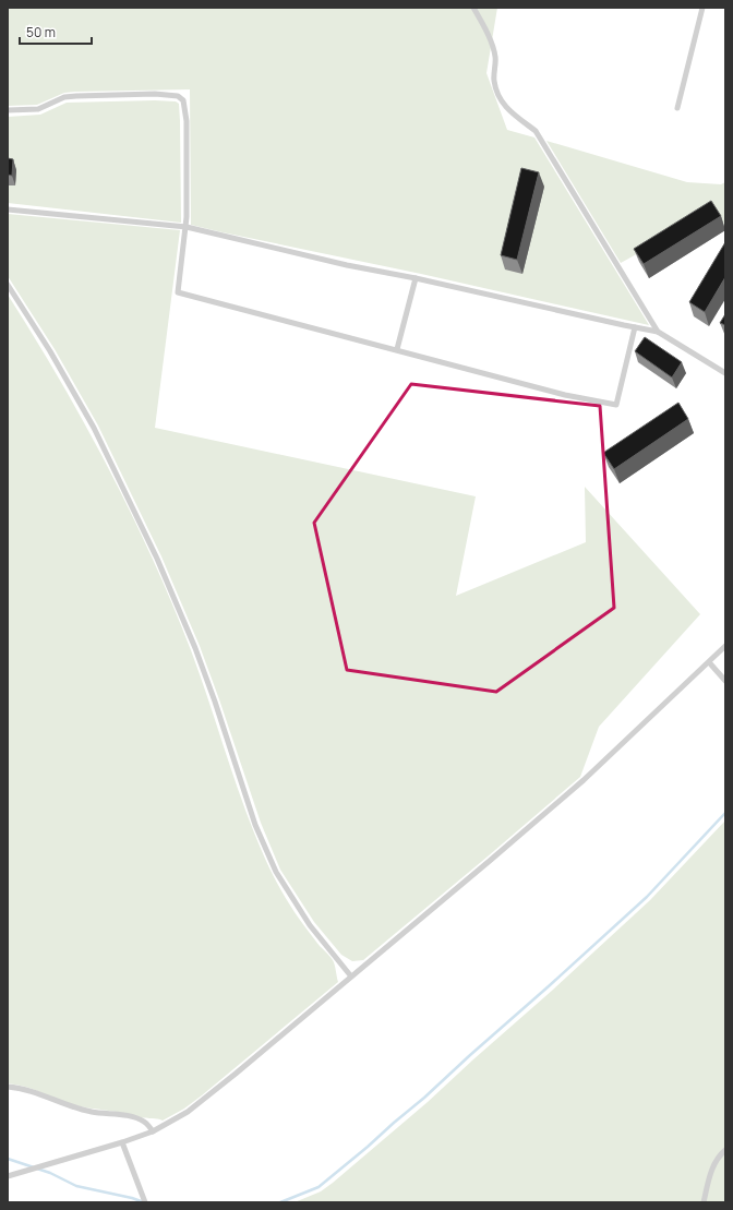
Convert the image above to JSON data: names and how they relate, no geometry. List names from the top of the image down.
{
  "scale_bar": "50 m"
}
